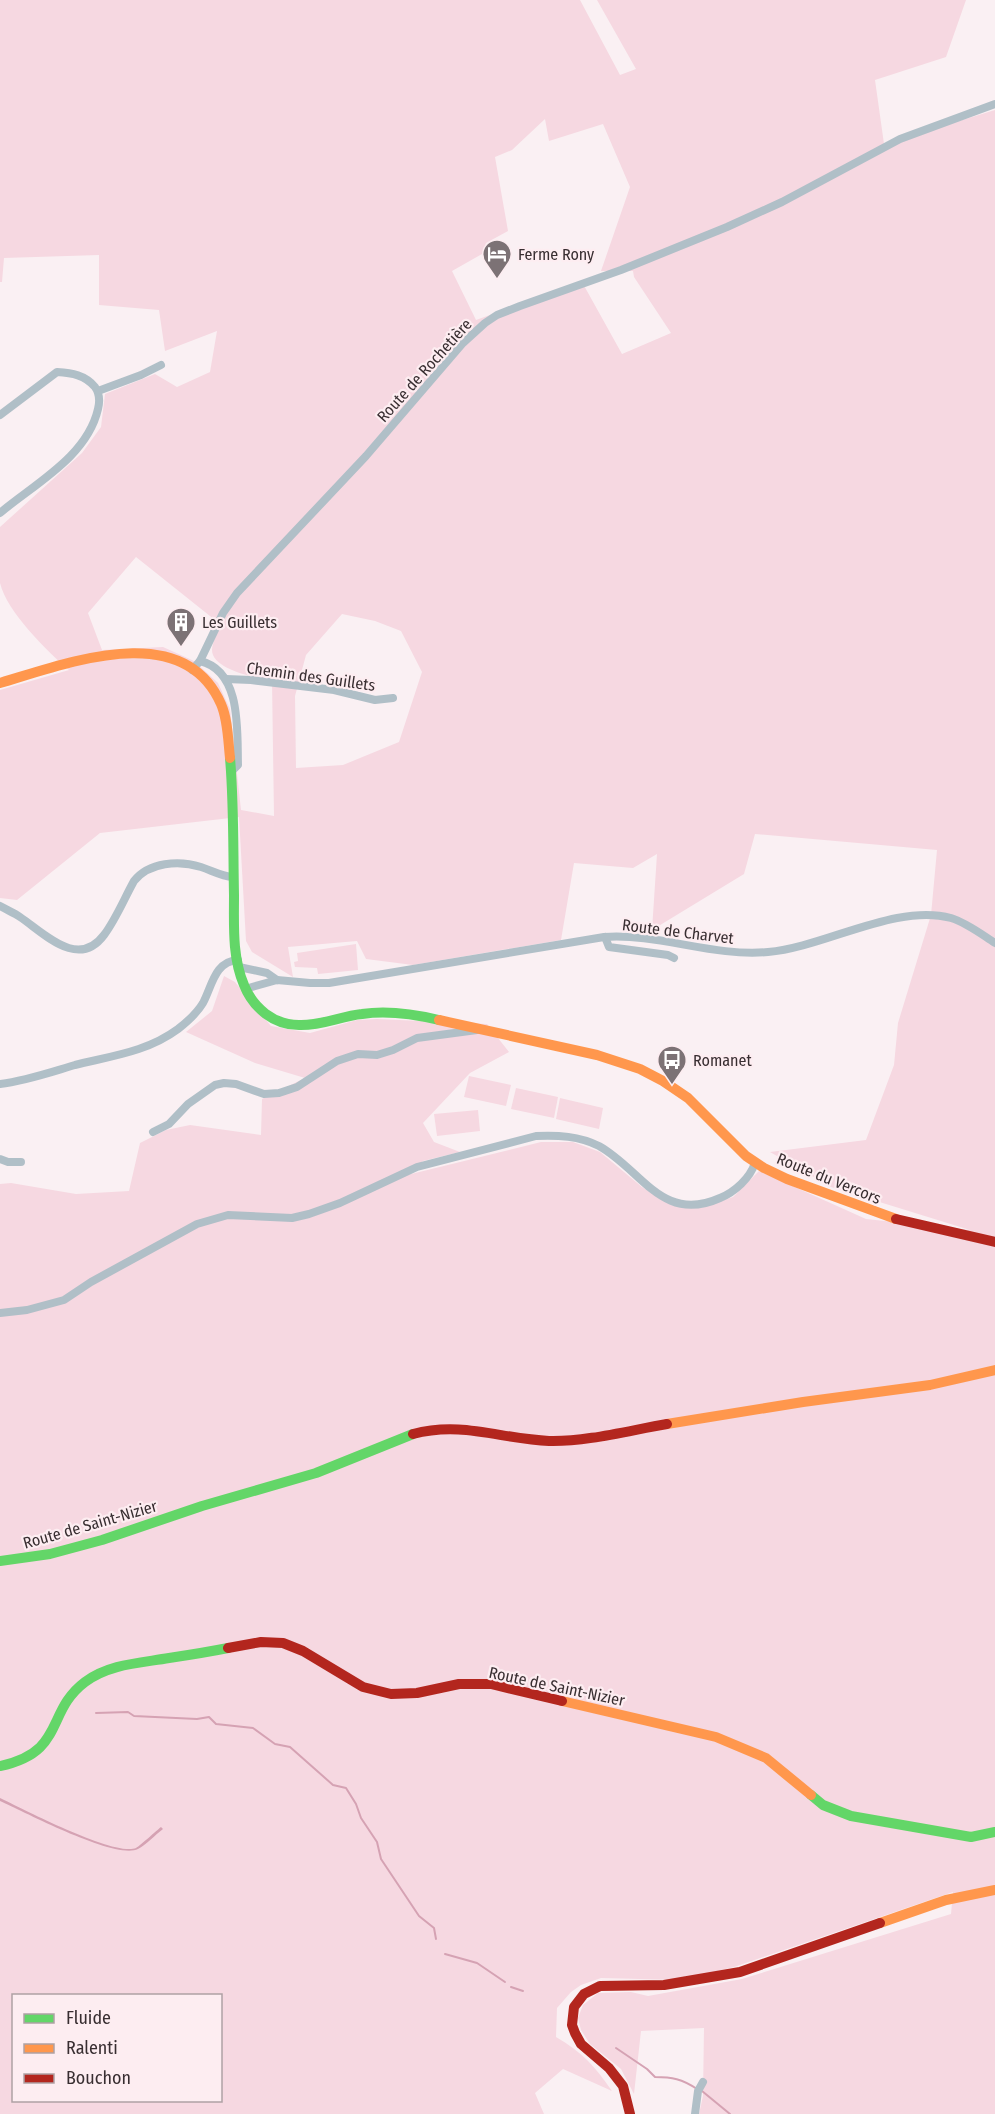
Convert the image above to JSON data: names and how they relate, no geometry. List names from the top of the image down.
{
  "streets": {
    "main road": ["Route du Vercors", "Route de Saint-Nizier"],
    "street": ["Route de Rochetière", "Chemin des Guillets", "Route de Charvet"]
  },
  "crossings": [
    ["Route de Charvet", "Route du Vercors"]
  ],
  "places": {
    "hotel": ["Ferme Rony"],
    "building": ["Les Guillets"],
    "bus stop": ["Romanet"]
  },
  "legend": ["Fluide", "Ralenti", "Bouchon"]
}
